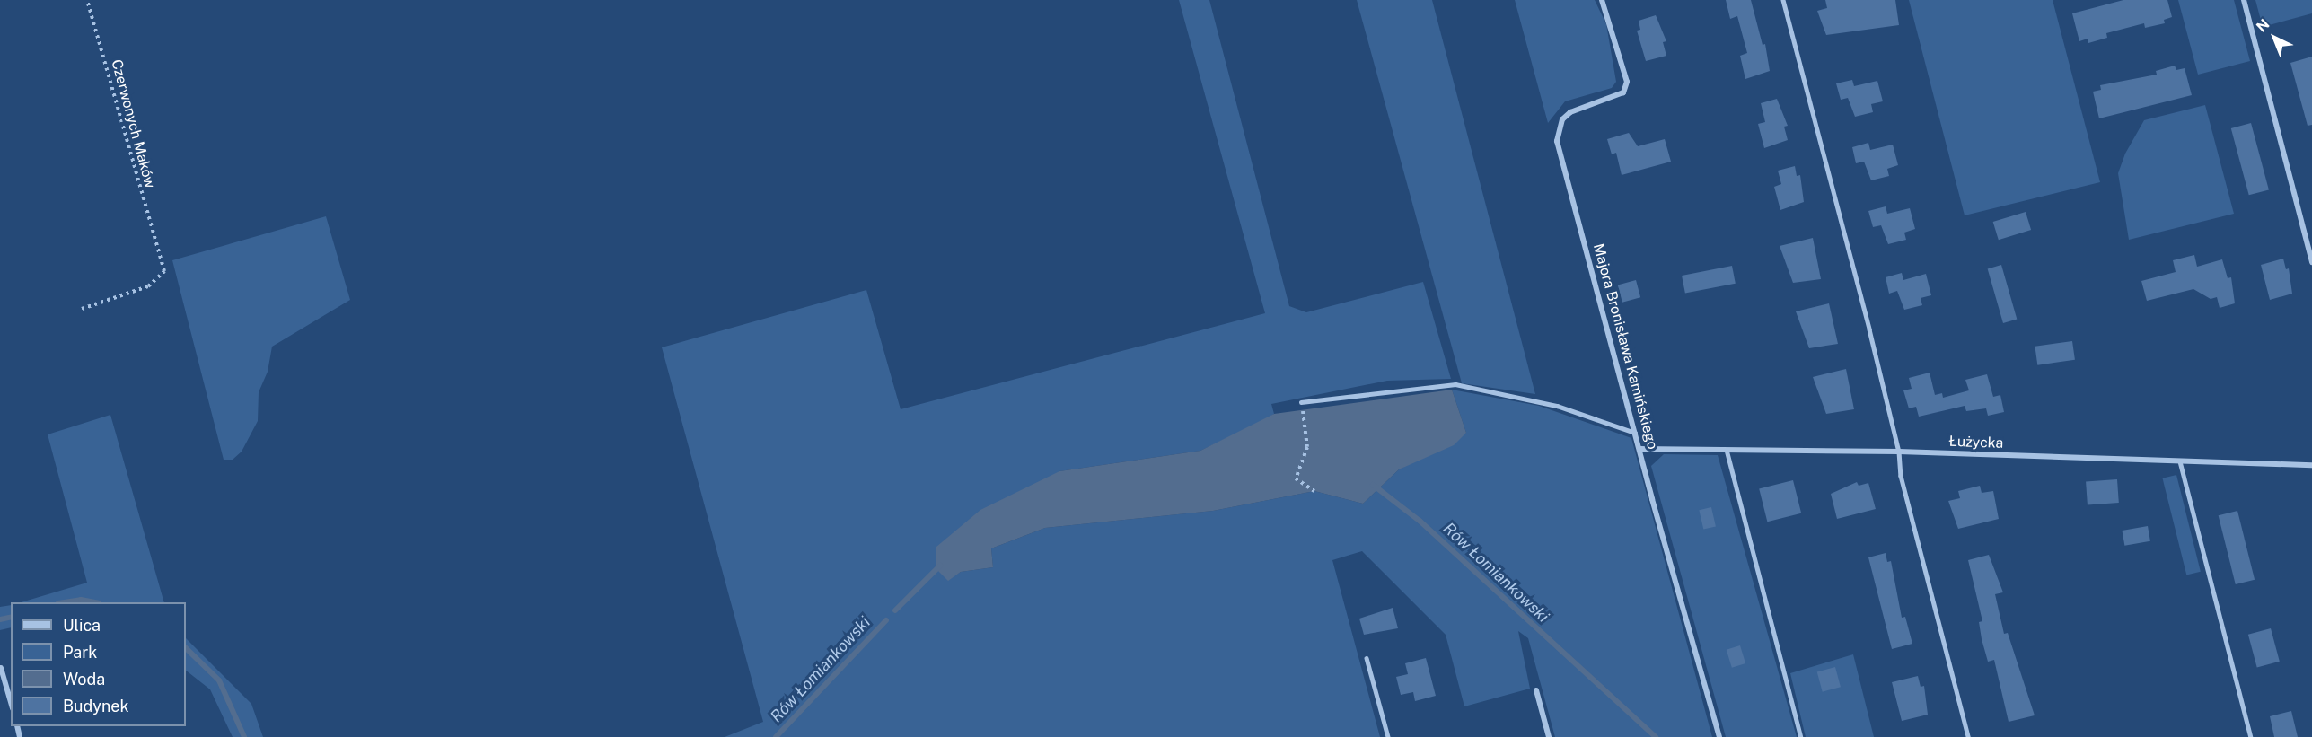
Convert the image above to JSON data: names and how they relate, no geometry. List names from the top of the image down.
{
  "streets": {
    "street": ["Majora Bronisława Kamińskiego", "Łużycka"],
    "path": ["Czerwonych Maków"]
  },
  "crossings": [
    ["Majora Bronisława Kamińskiego", "Łużycka"]
  ],
  "water": ["Rów Łomiankowski"],
  "legend": [
    "Ulica",
    "Park",
    "Woda",
    "Budynek"
  ],
  "north": "top left"
}
